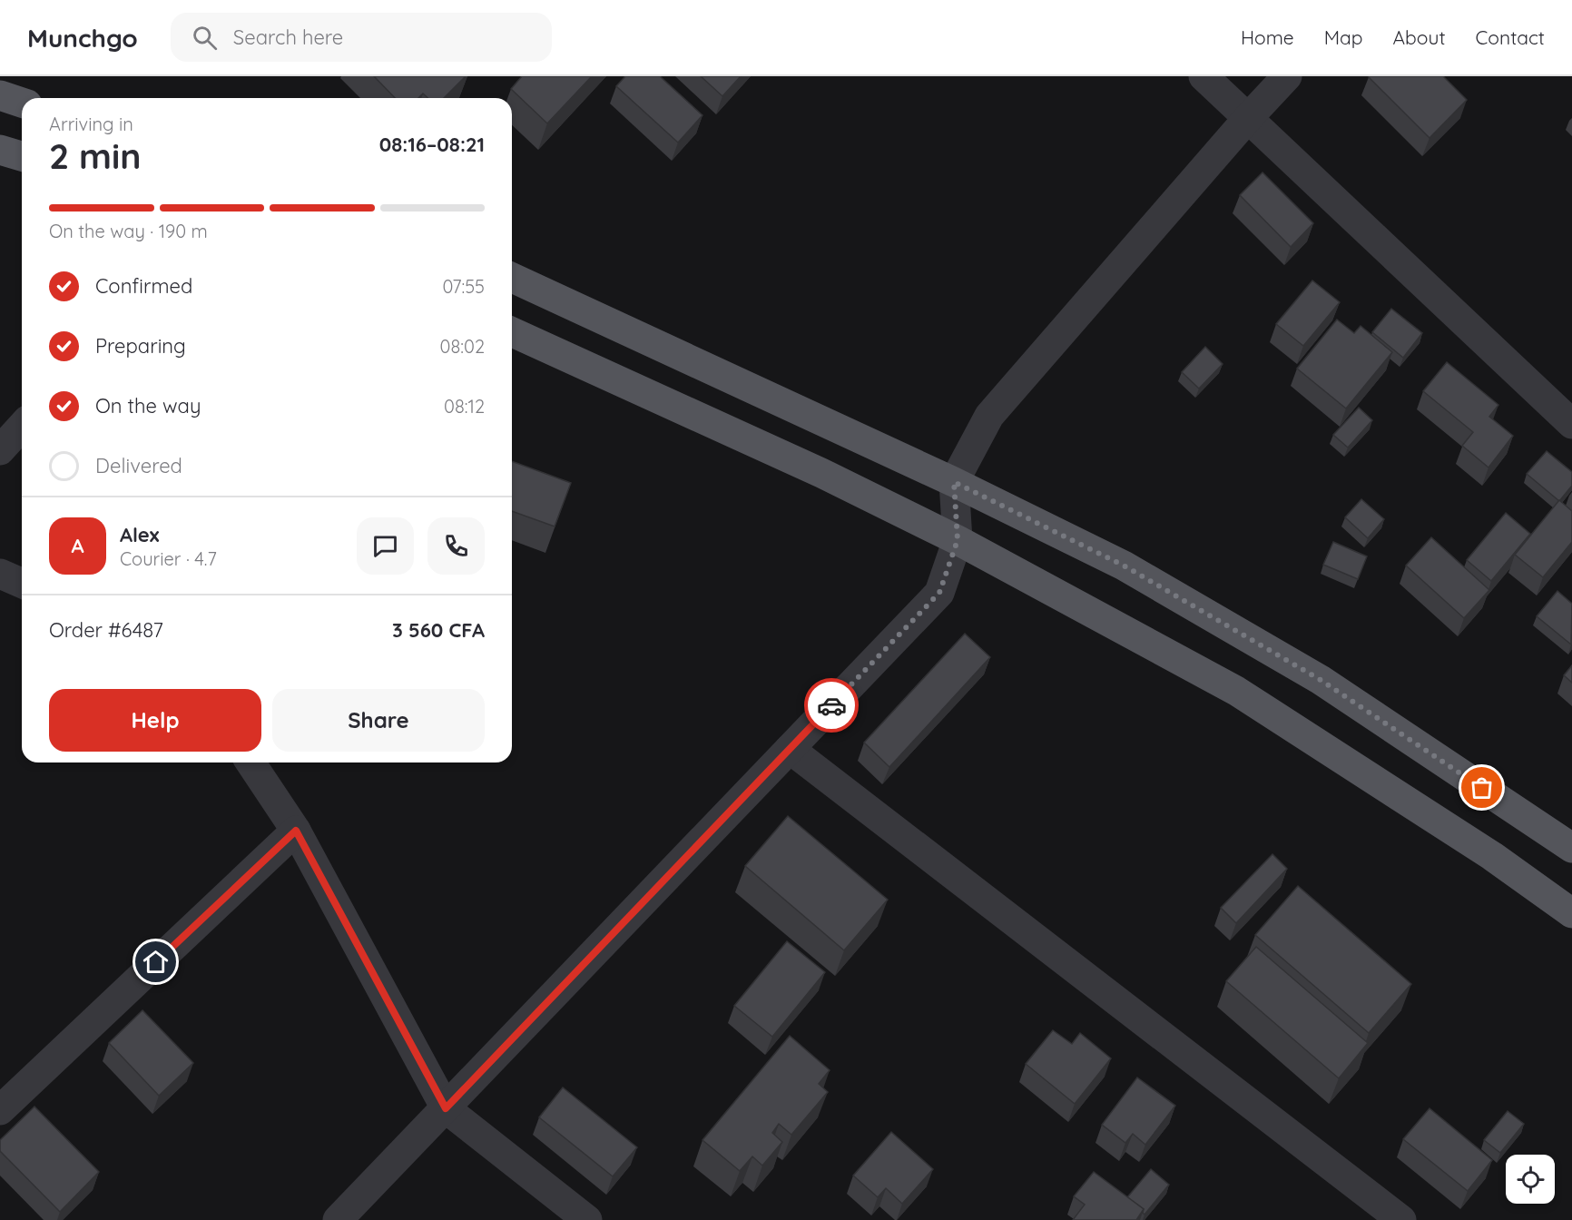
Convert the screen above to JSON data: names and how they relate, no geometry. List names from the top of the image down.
{
  "page": {
    "header": "Munchgo",
    "search": "Search here",
    "nav": [
      "Home",
      "Map",
      "About",
      "Contact"
    ],
    "heading": ["2 min", "Arriving in", "08:16–08:21"],
    "panel": [
      "Alex",
      "Courier · 4.7",
      "Order #6487",
      "3 560 CFA"
    ],
    "bar": "On the way · 190 m",
    "list": [
      ["Confirmed", "07:55"],
      ["Preparing", "08:02"],
      ["On the way", "08:12"],
      "Delivered"
    ],
    "round": "A",
    "buttons": ["Help", "Share"]
  }
}
